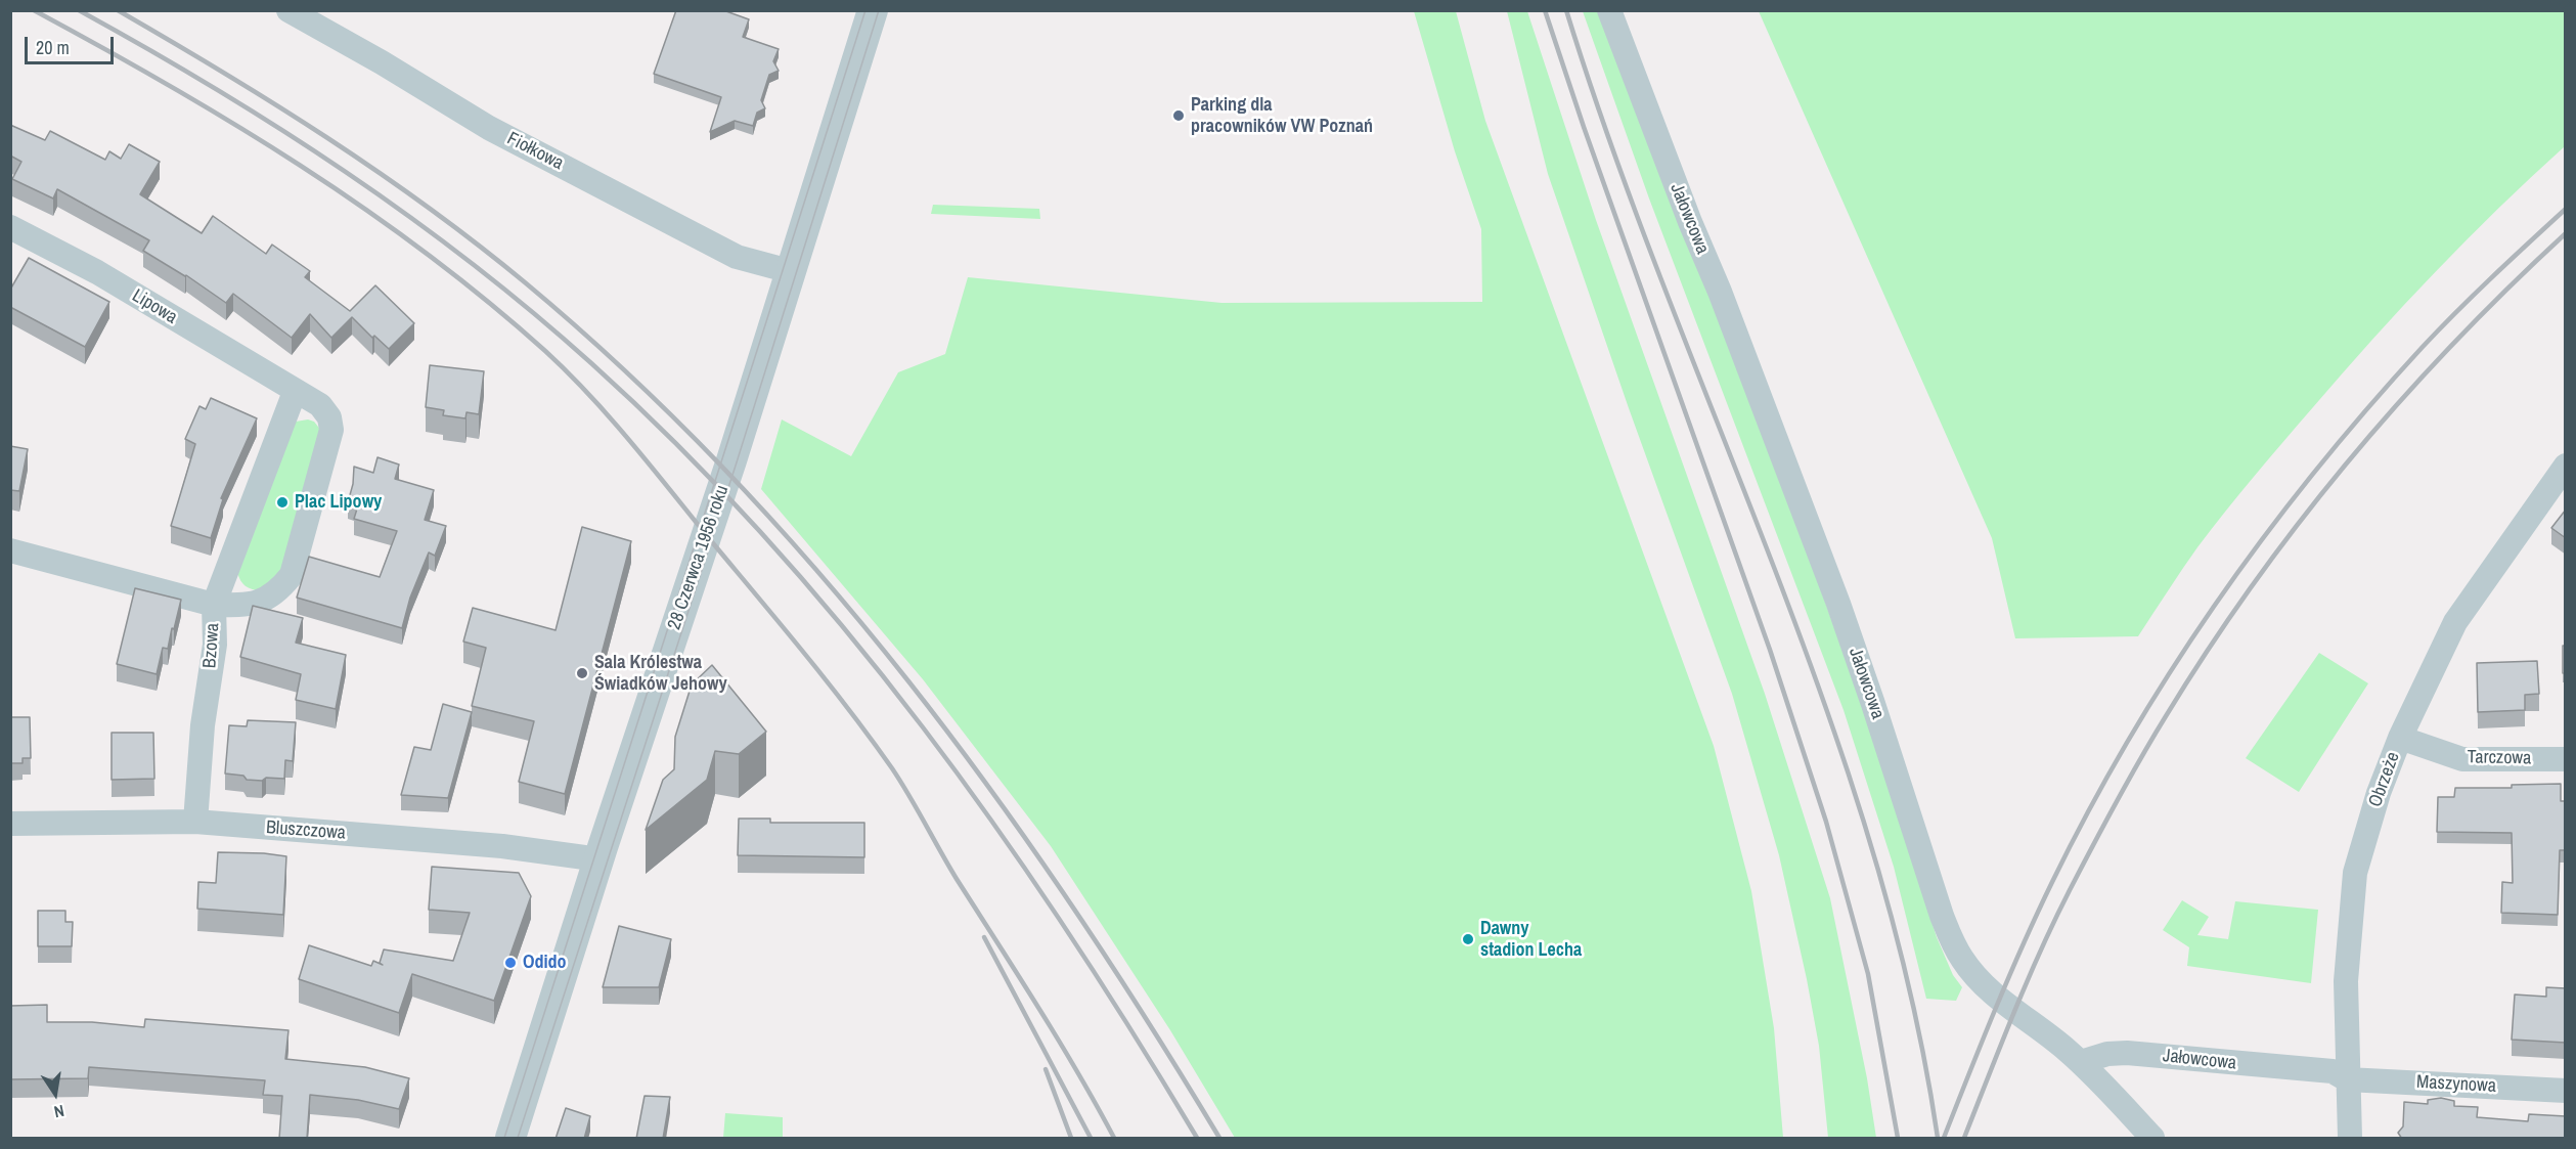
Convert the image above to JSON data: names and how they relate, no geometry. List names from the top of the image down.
{
  "streets": {
    "street": [
      "Fiołkowa",
      "Jałowcowa",
      "Lipowa",
      "28 Czerwca 1956 roku",
      "Bzowa",
      "Tarczowa",
      "Obrzeże",
      "Bluszczowa",
      "Maszynowa"
    ]
  },
  "crossings": [
    ["Fiołkowa", "28 Czerwca 1956 roku"],
    ["Jałowcowa", "Obrzeże"],
    ["Jałowcowa", "Maszynowa"],
    ["28 Czerwca 1956 roku", "Bluszczowa"],
    ["Bzowa", "Bluszczowa"],
    ["Tarczowa", "Obrzeże"],
    ["Obrzeże", "Maszynowa"]
  ],
  "places": [
    "Parking dla pracowników VW Poznań",
    "Plac Lipowy",
    "Sala Królestwa Świadków Jehowy",
    "Dawny stadion Lecha",
    "Odido"
  ],
  "scale_bar": "20 m",
  "north": "bottom"
}
